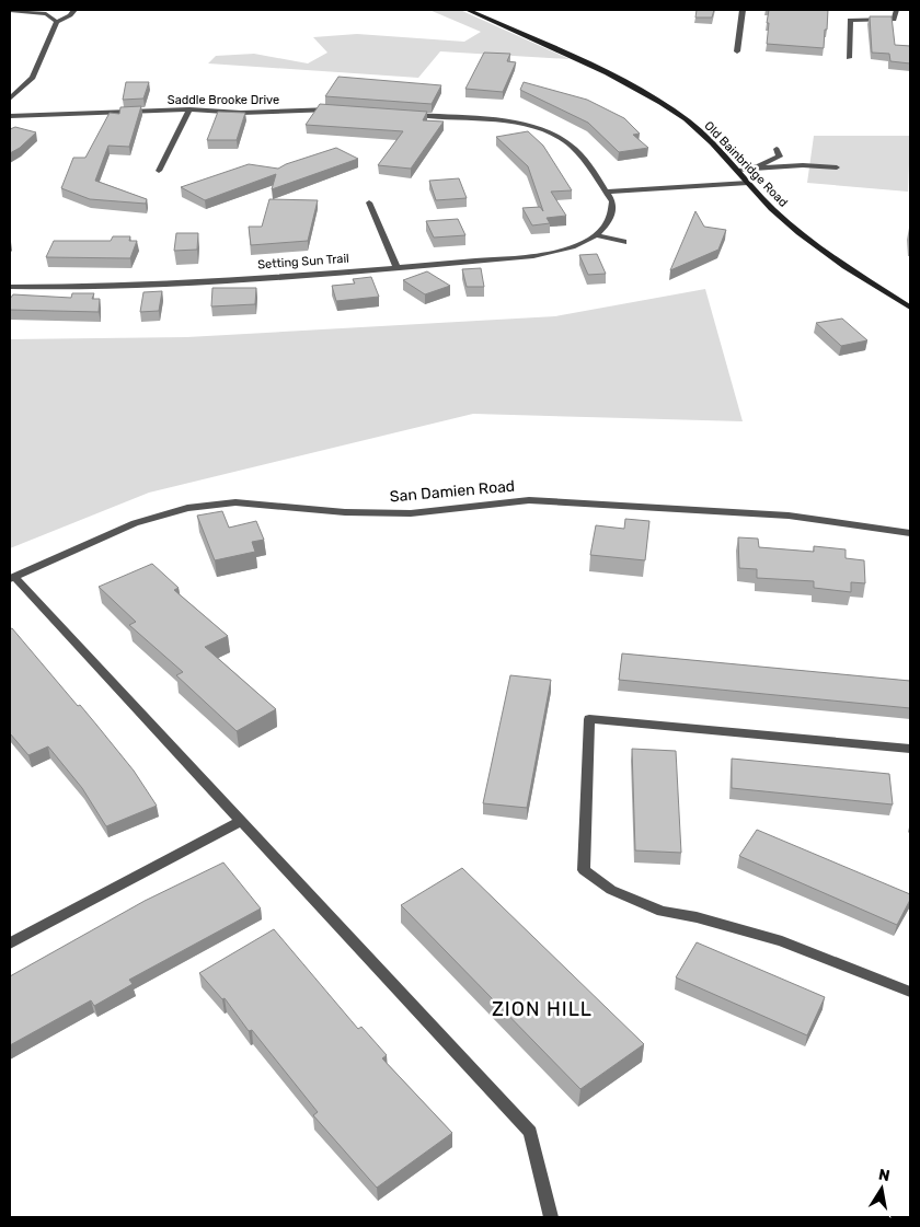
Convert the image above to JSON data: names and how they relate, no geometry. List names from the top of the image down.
{
  "streets": {
    "main road": ["Old Bainbridge Road"],
    "street": ["Saddle Brooke Drive", "Setting Sun Trail", "San Damien Road"]
  },
  "districts": ["ZION HILL"],
  "north": "top"
}
